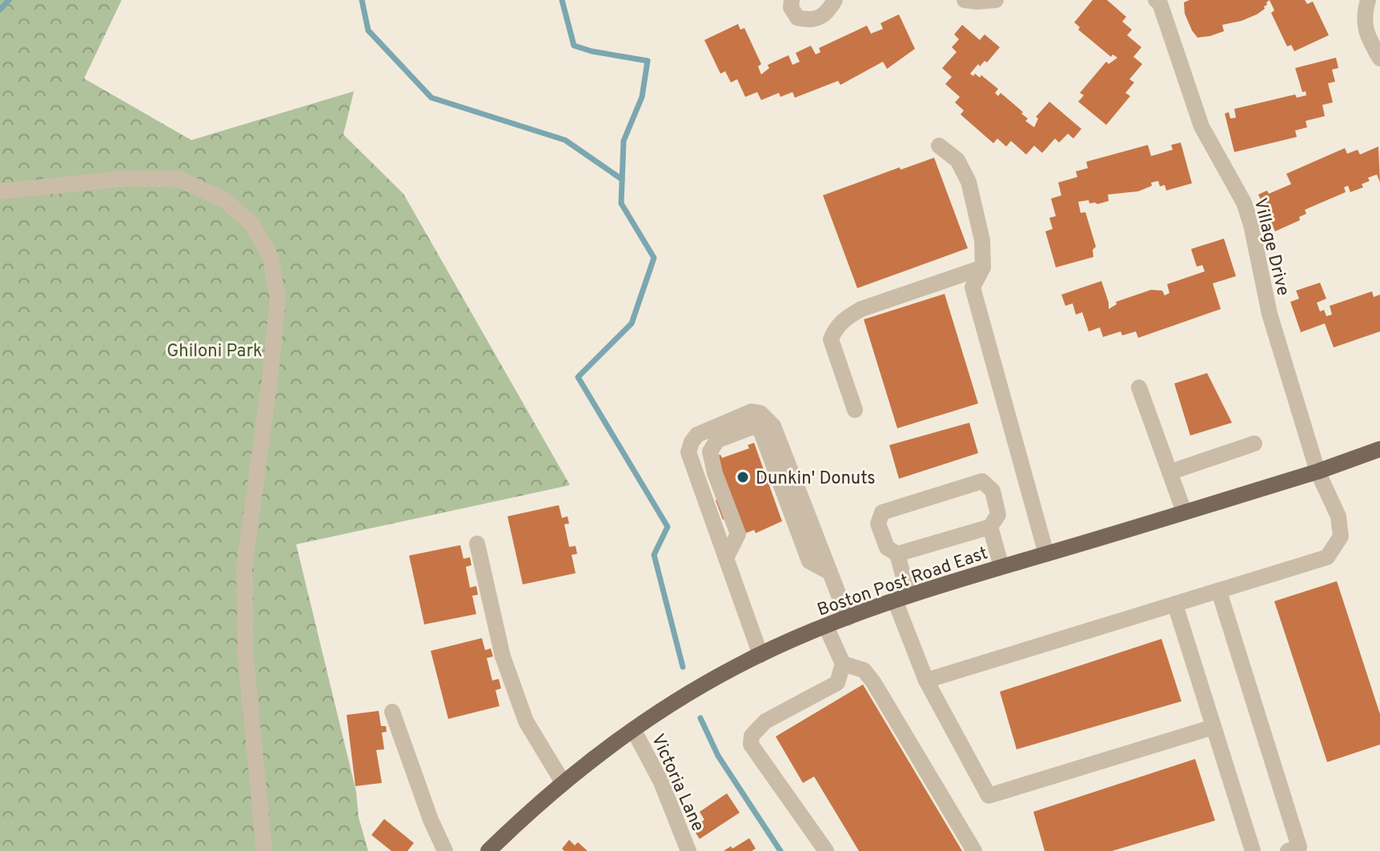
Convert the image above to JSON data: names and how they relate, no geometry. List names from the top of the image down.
{
  "streets": {
    "main road": ["Boston Post Road East"],
    "street": ["Village Drive", "Victoria Lane"]
  },
  "crossings": [
    ["Village Drive", "Boston Post Road East"],
    ["Boston Post Road East", "Victoria Lane"]
  ],
  "parks": ["Ghiloni Park"],
  "places": ["Dunkin' Donuts"]
}
